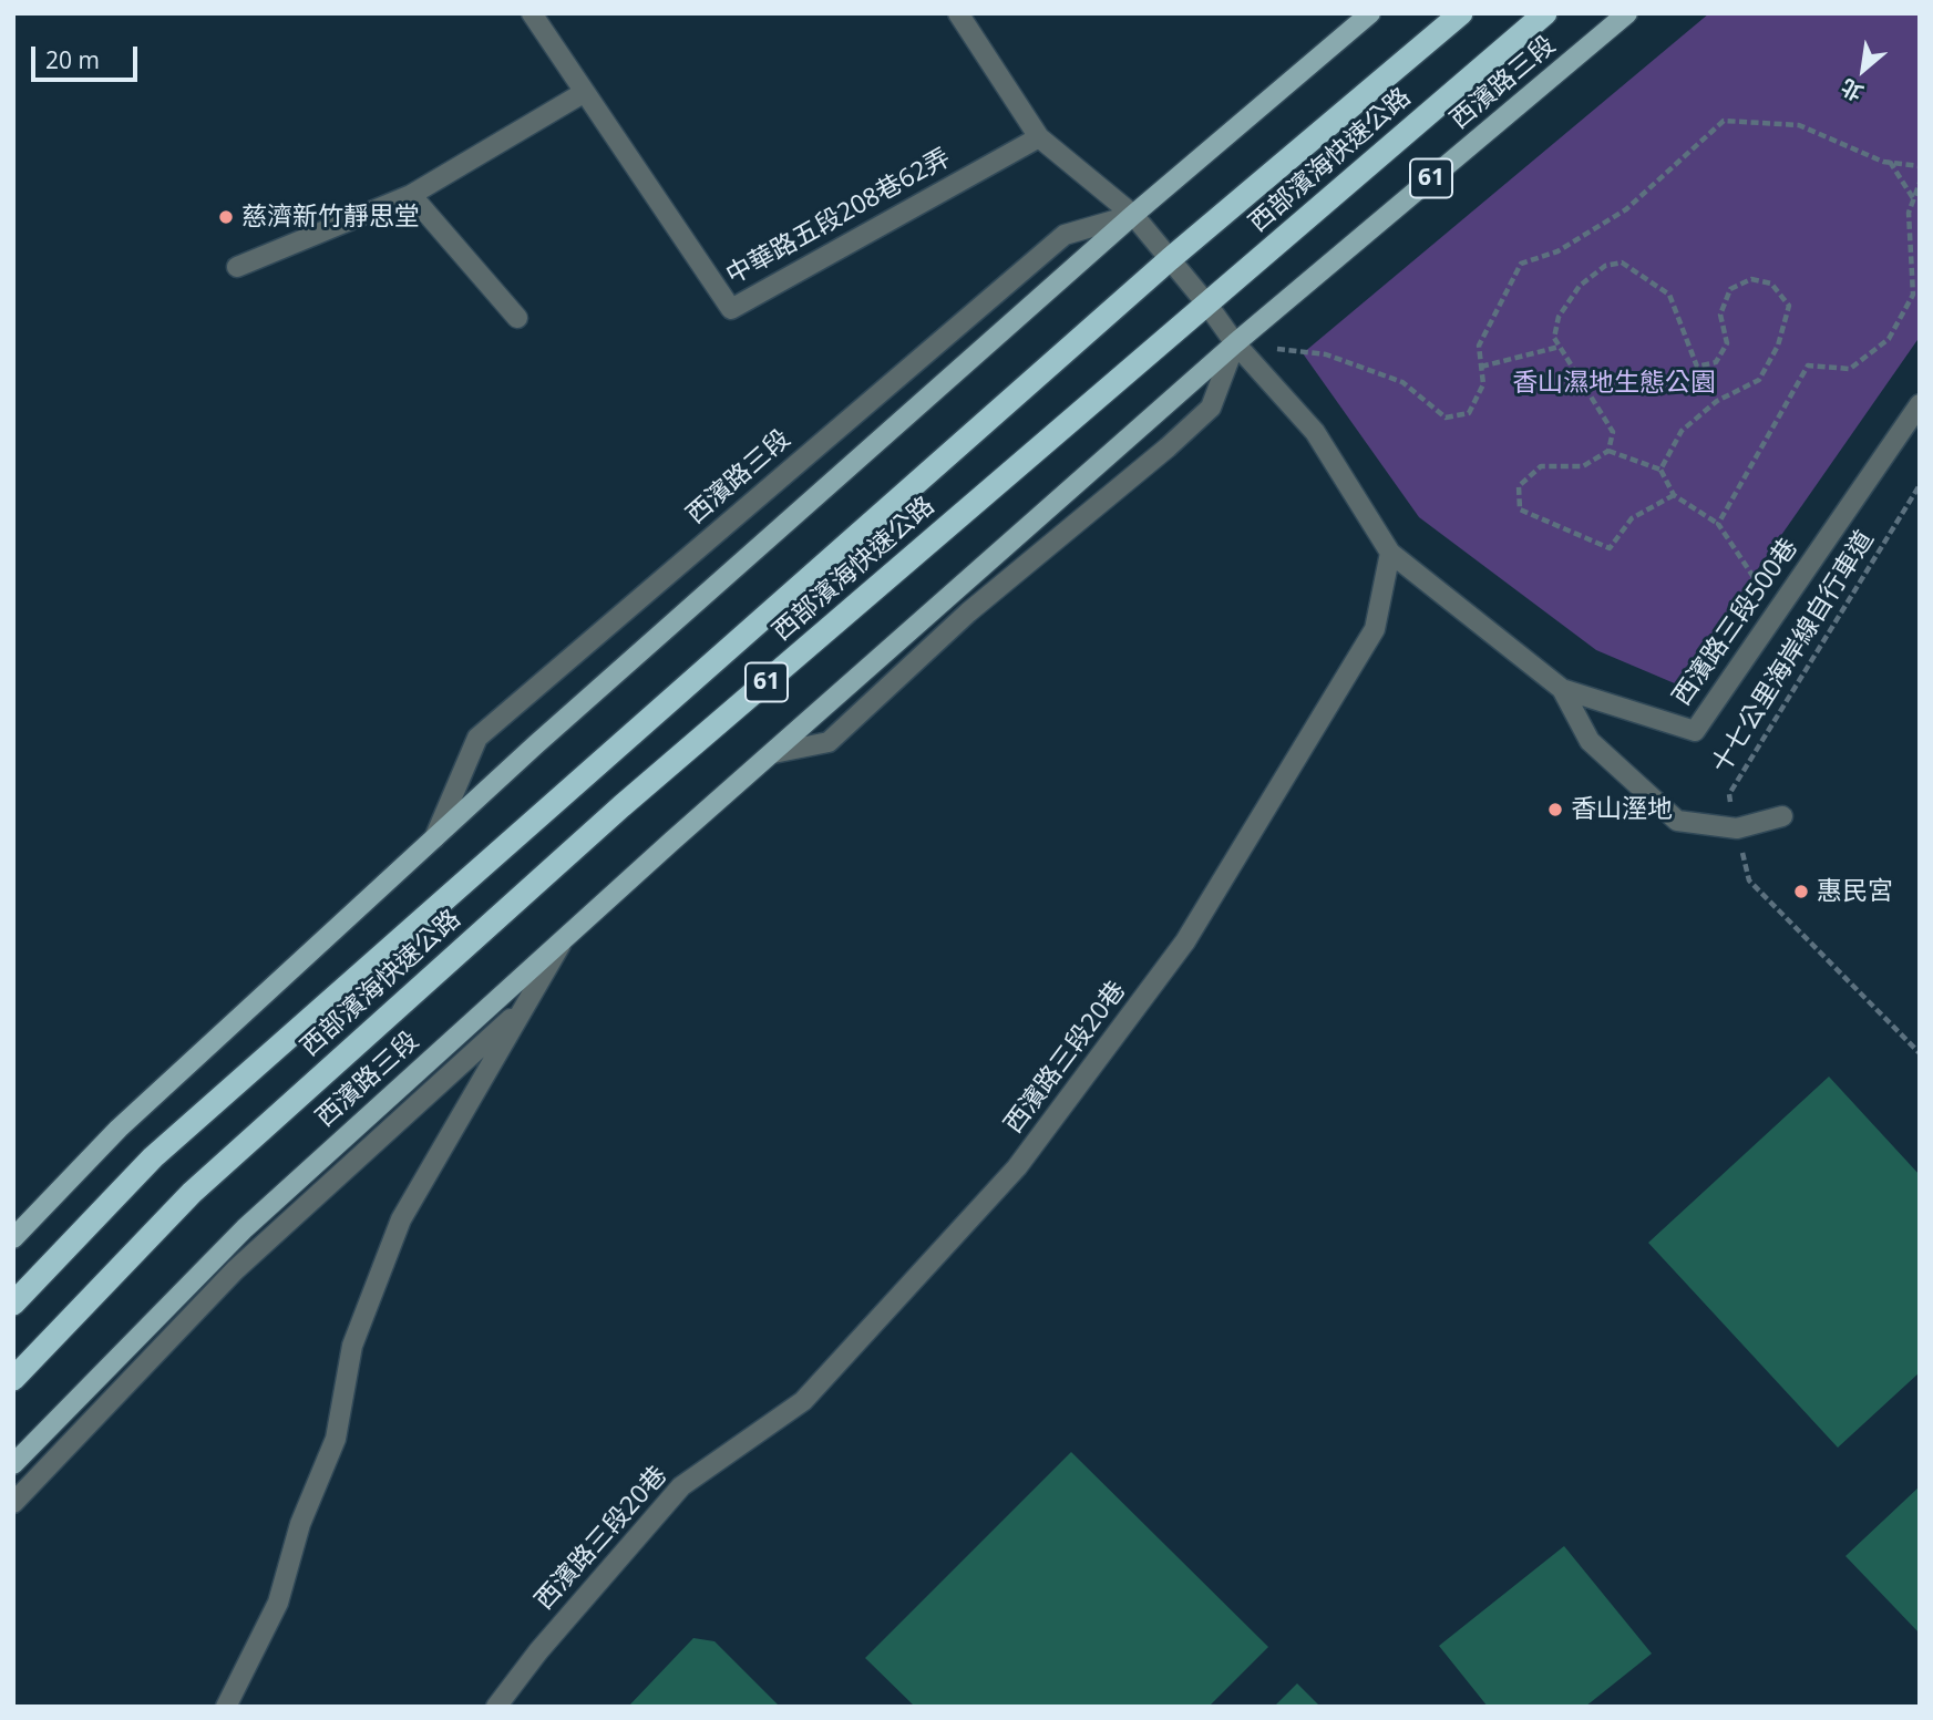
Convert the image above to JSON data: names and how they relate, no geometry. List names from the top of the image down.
{
  "streets": {
    "highway": ["西部濱海快速公路", "61"],
    "main road": ["西濱路三段"],
    "street": ["中華路五段208巷62弄", "西濱路三段500巷", "西濱路三段20巷"],
    "path": ["十七公里海岸線自行車道"]
  },
  "crossings": [
    ["西濱路三段500巷", "西濱路三段20巷"]
  ],
  "parks": ["香山濕地生態公園"],
  "places": ["慈濟新竹靜思堂", "香山溼地", "惠民宮"],
  "scale_bar": "20 m",
  "north": "bottom left"
}
